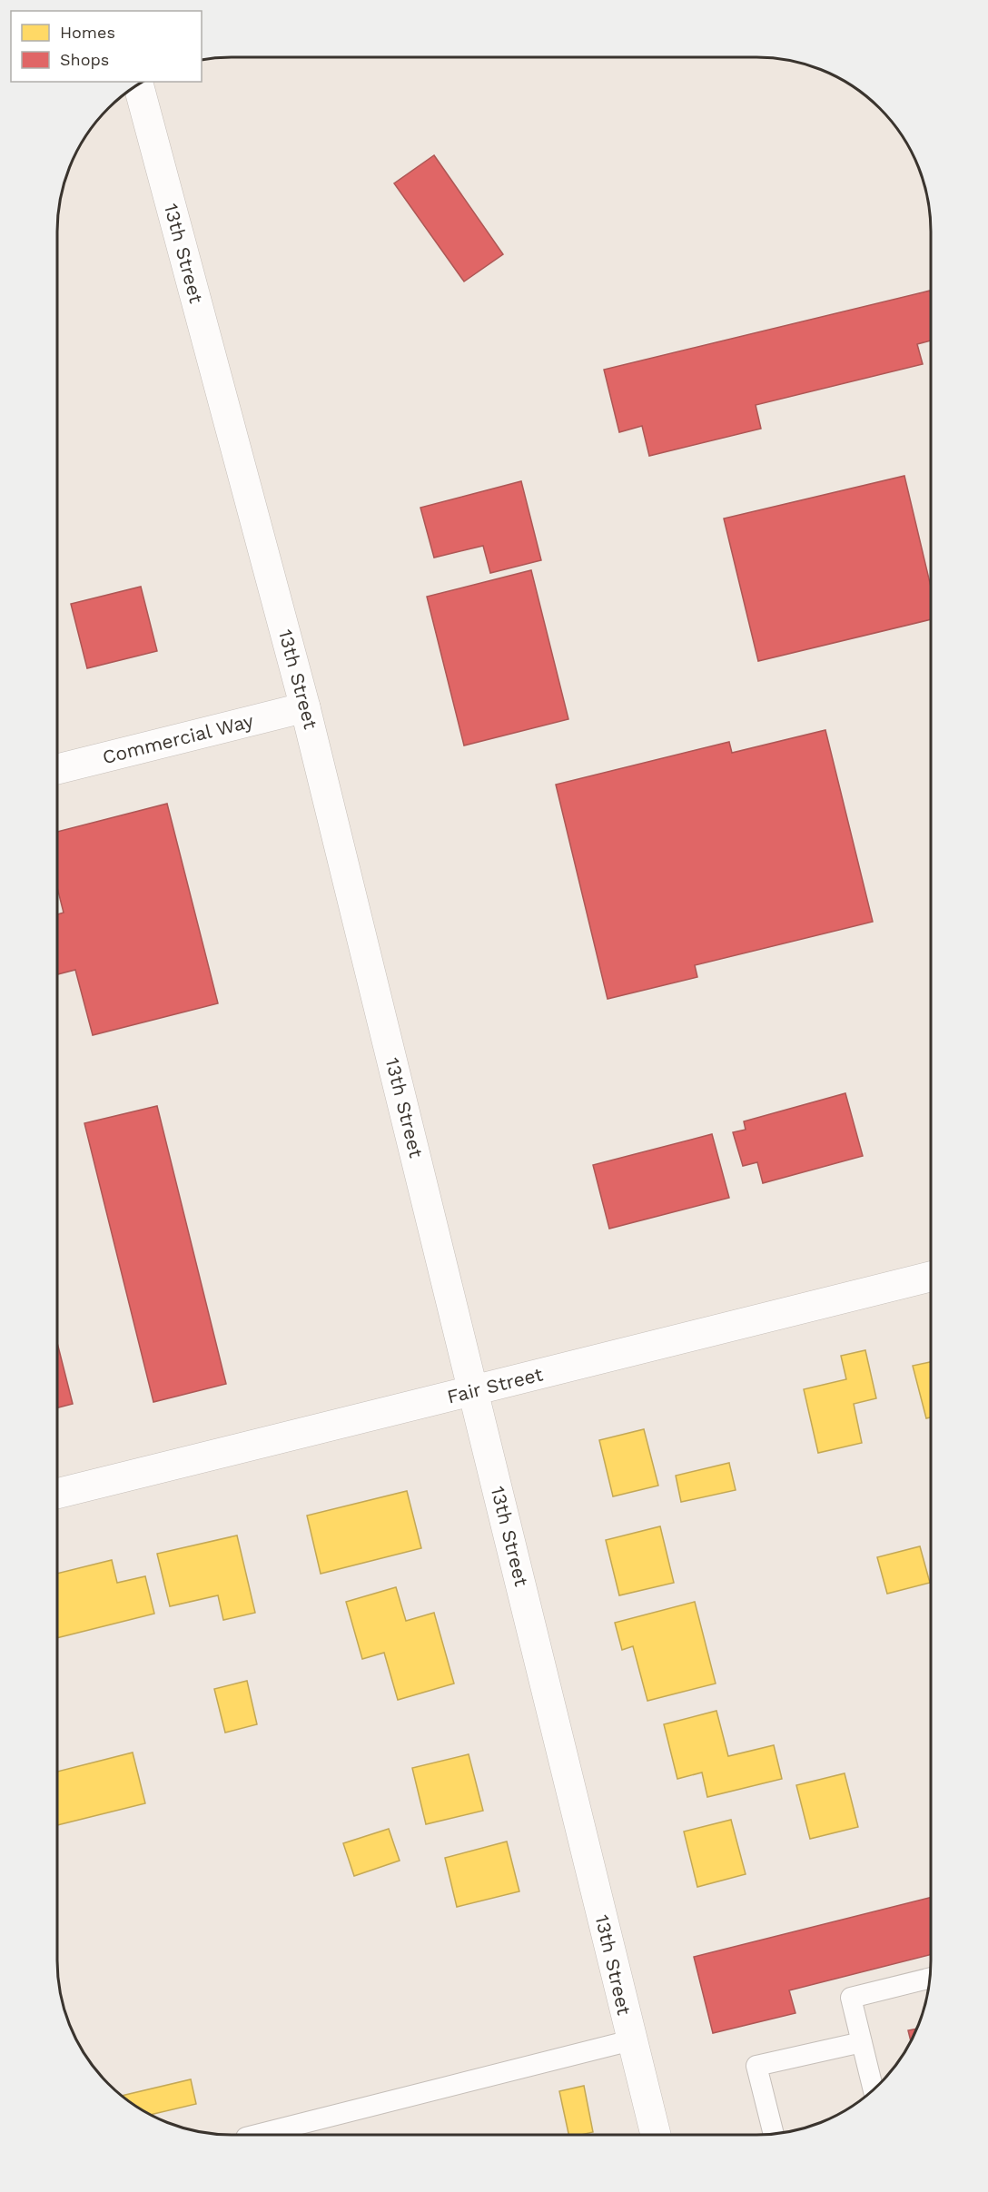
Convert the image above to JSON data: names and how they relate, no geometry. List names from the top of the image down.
{
  "streets": {
    "street": ["13th Street", "Commercial Way", "Fair Street"]
  },
  "crossings": [
    ["13th Street", "Commercial Way"],
    ["13th Street", "Fair Street"]
  ],
  "legend": ["Homes", "Shops"]
}
